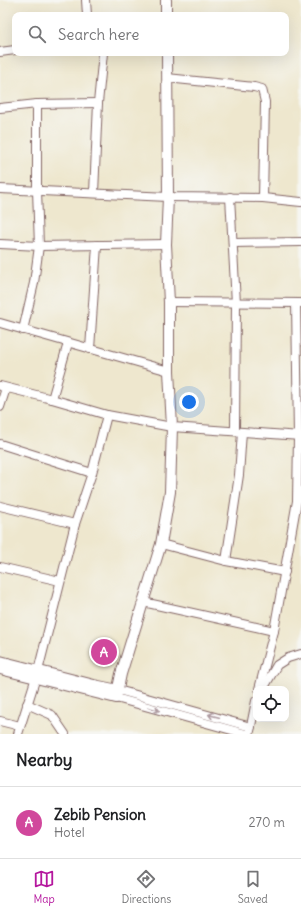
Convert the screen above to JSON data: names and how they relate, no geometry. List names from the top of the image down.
{
  "page": {
    "search": "Search here",
    "pins": "A",
    "heading": "Nearby",
    "list": [
      {
        "mark": "A",
        "name": "Zebib Pension",
        "note": "Hotel",
        "value": "270 m"
      }
    ],
    "nav": ["Map", "Directions", "Saved"]
  }
}
